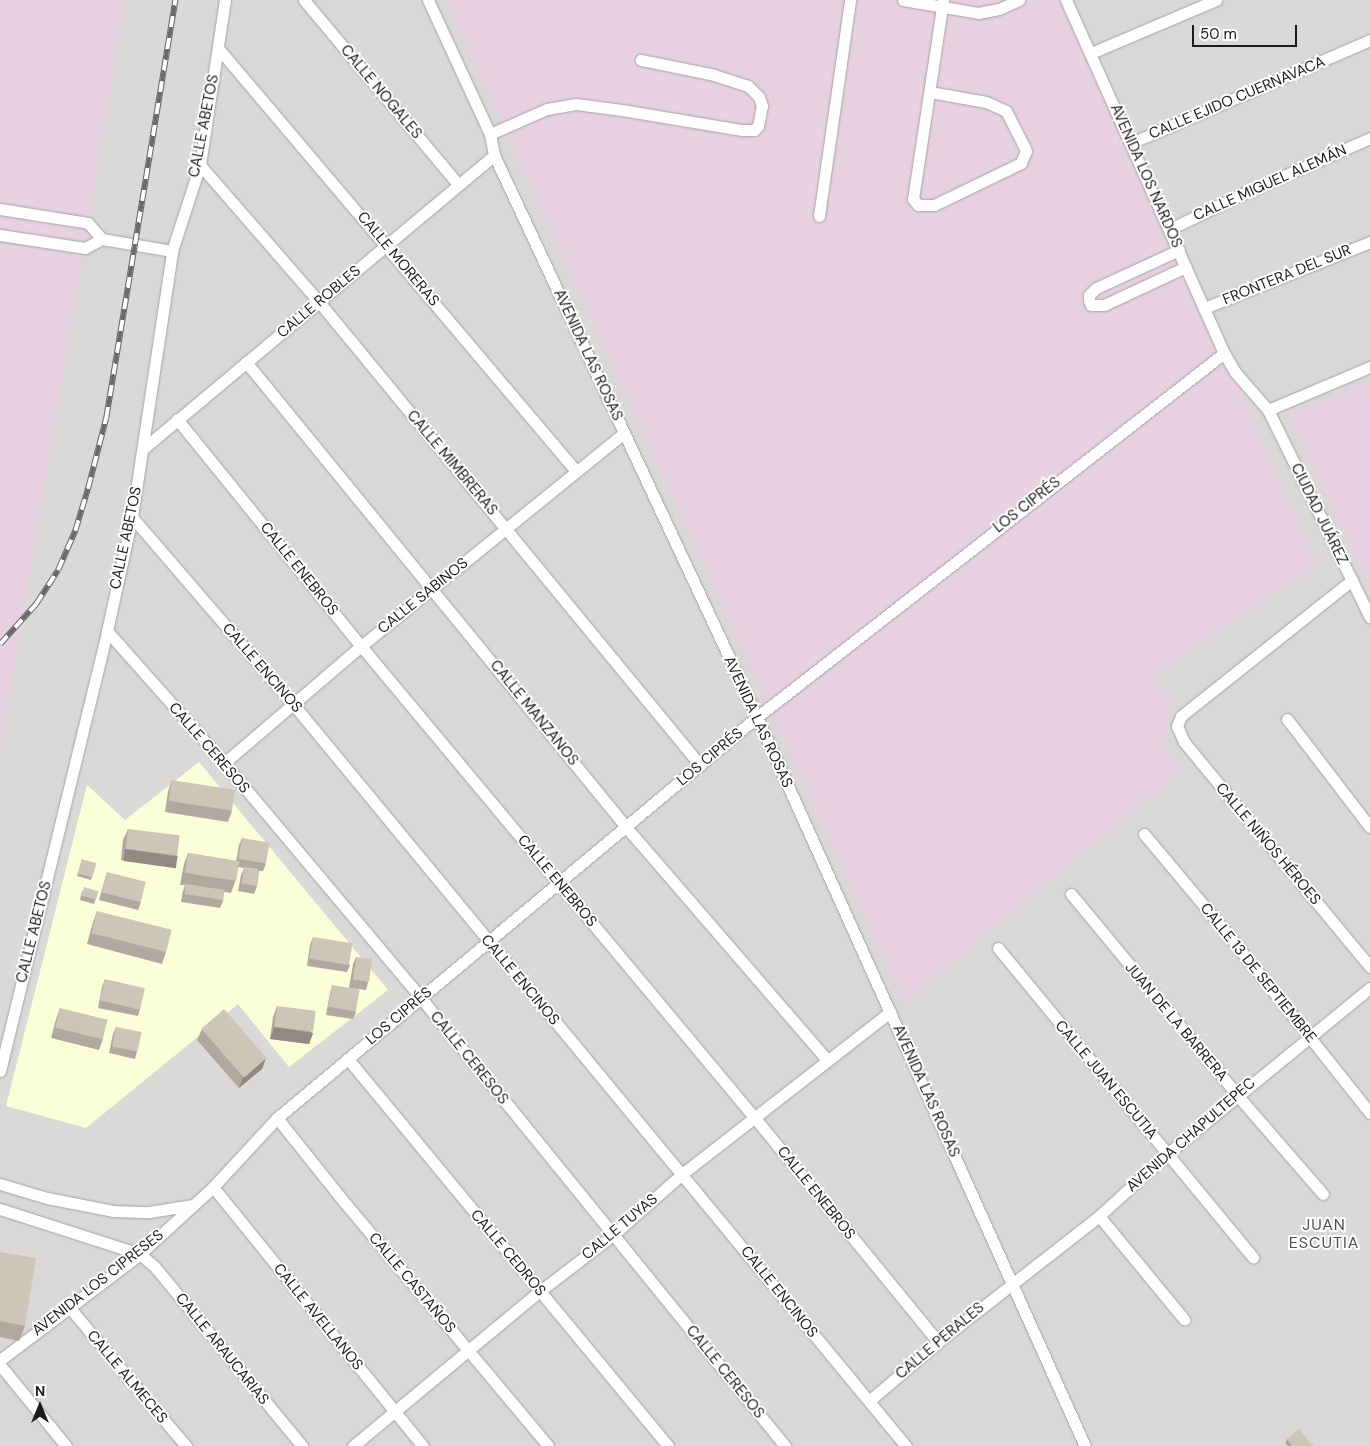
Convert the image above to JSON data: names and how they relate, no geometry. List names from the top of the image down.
{
  "streets": {
    "street": [
      "CALLE NOGALES",
      "CALLE EJIDO CUERNAVACA",
      "CALLE ABETOS",
      "AVENIDA LOS NARDOS",
      "CALLE MIGUEL ALEMÁN",
      "CALLE MORERAS",
      "FRONTERA DEL SUR",
      "CALLE ROBLES",
      "AVENIDA LAS ROSAS",
      "CALLE MIMBRERAS",
      "LOS CIPRÉS",
      "CIUDAD JUÁREZ",
      "CALLE ENEBROS",
      "CALLE SABINOS",
      "CALLE ENCINOS",
      "CALLE MANZANOS",
      "CALLE CERESOS",
      "CALLE NIÑOS HÉROES",
      "CALLE 13 DE SEPTIEMBRE",
      "JUAN DE LA BARRERA",
      "CALLE JUAN ESCUTIA",
      "AVENIDA CHAPULTEPEC",
      "CALLE TUYAS",
      "CALLE CEDROS",
      "AVENIDA LOS CIPRESES",
      "CALLE CASTAÑOS",
      "CALLE AVELLANOS",
      "CALLE PERALES",
      "CALLE ARAUCARIAS",
      "CALLE ALMECES"
    ]
  },
  "crossings": [
    ["CALLE NOGALES", "CALLE ROBLES"],
    ["CALLE EJIDO CUERNAVACA", "AVENIDA LOS NARDOS"],
    ["CALLE ABETOS", "CALLE MORERAS"],
    ["CALLE ABETOS", "CALLE ROBLES"],
    ["CALLE ABETOS", "CALLE MIMBRERAS"],
    ["CALLE ABETOS", "CALLE ENCINOS"],
    ["CALLE ABETOS", "CALLE CERESOS"],
    ["AVENIDA LOS NARDOS", "CALLE MIGUEL ALEMÁN"],
    ["AVENIDA LOS NARDOS", "FRONTERA DEL SUR"],
    ["AVENIDA LOS NARDOS", "LOS CIPRÉS"],
    ["AVENIDA LOS NARDOS", "CIUDAD JUÁREZ"],
    ["CALLE MORERAS", "CALLE ROBLES"],
    ["CALLE MORERAS", "CALLE SABINOS"],
    ["CALLE ROBLES", "AVENIDA LAS ROSAS"],
    ["CALLE ROBLES", "CALLE MIMBRERAS"],
    ["CALLE ROBLES", "CALLE ENEBROS"],
    ["CALLE ROBLES", "CALLE MANZANOS"],
    ["AVENIDA LAS ROSAS", "LOS CIPRÉS"],
    ["AVENIDA LAS ROSAS", "CALLE SABINOS"],
    ["AVENIDA LAS ROSAS", "AVENIDA CHAPULTEPEC"],
    ["AVENIDA LAS ROSAS", "CALLE TUYAS"],
    ["AVENIDA LAS ROSAS", "CALLE PERALES"],
    ["CALLE MIMBRERAS", "LOS CIPRÉS"],
    ["CALLE MIMBRERAS", "CALLE SABINOS"],
    ["LOS CIPRÉS", "CIUDAD JUÁREZ"],
    ["LOS CIPRÉS", "CALLE ENEBROS"],
    ["LOS CIPRÉS", "CALLE ENCINOS"],
    ["LOS CIPRÉS", "CALLE MANZANOS"],
    ["LOS CIPRÉS", "CALLE CERESOS"],
    ["LOS CIPRÉS", "CALLE CEDROS"],
    ["LOS CIPRÉS", "AVENIDA LOS CIPRESES"],
    ["LOS CIPRÉS", "CALLE CASTAÑOS"],
    ["CIUDAD JUÁREZ", "CALLE NIÑOS HÉROES"],
    ["CALLE ENEBROS", "CALLE SABINOS"],
    ["CALLE ENEBROS", "CALLE TUYAS"],
    ["CALLE ENEBROS", "CALLE PERALES"],
    ["CALLE SABINOS", "CALLE ENCINOS"],
    ["CALLE SABINOS", "CALLE MANZANOS"],
    ["CALLE SABINOS", "CALLE CERESOS"],
    ["CALLE ENCINOS", "CALLE TUYAS"],
    ["CALLE ENCINOS", "CALLE PERALES"],
    ["CALLE MANZANOS", "CALLE TUYAS"],
    ["CALLE CERESOS", "CALLE TUYAS"],
    ["CALLE 13 DE SEPTIEMBRE", "AVENIDA CHAPULTEPEC"],
    ["JUAN DE LA BARRERA", "AVENIDA CHAPULTEPEC"],
    ["CALLE JUAN ESCUTIA", "AVENIDA CHAPULTEPEC"],
    ["AVENIDA CHAPULTEPEC", "CALLE PERALES"],
    ["CALLE TUYAS", "CALLE CEDROS"],
    ["CALLE TUYAS", "CALLE CASTAÑOS"],
    ["CALLE TUYAS", "CALLE AVELLANOS"],
    ["AVENIDA LOS CIPRESES", "CALLE CASTAÑOS"],
    ["AVENIDA LOS CIPRESES", "CALLE AVELLANOS"],
    ["AVENIDA LOS CIPRESES", "CALLE ARAUCARIAS"],
    ["AVENIDA LOS CIPRESES", "CALLE ALMECES"]
  ],
  "districts": ["JUAN ESCUTIA"],
  "scale_bar": "50 m",
  "north": "top"
}
